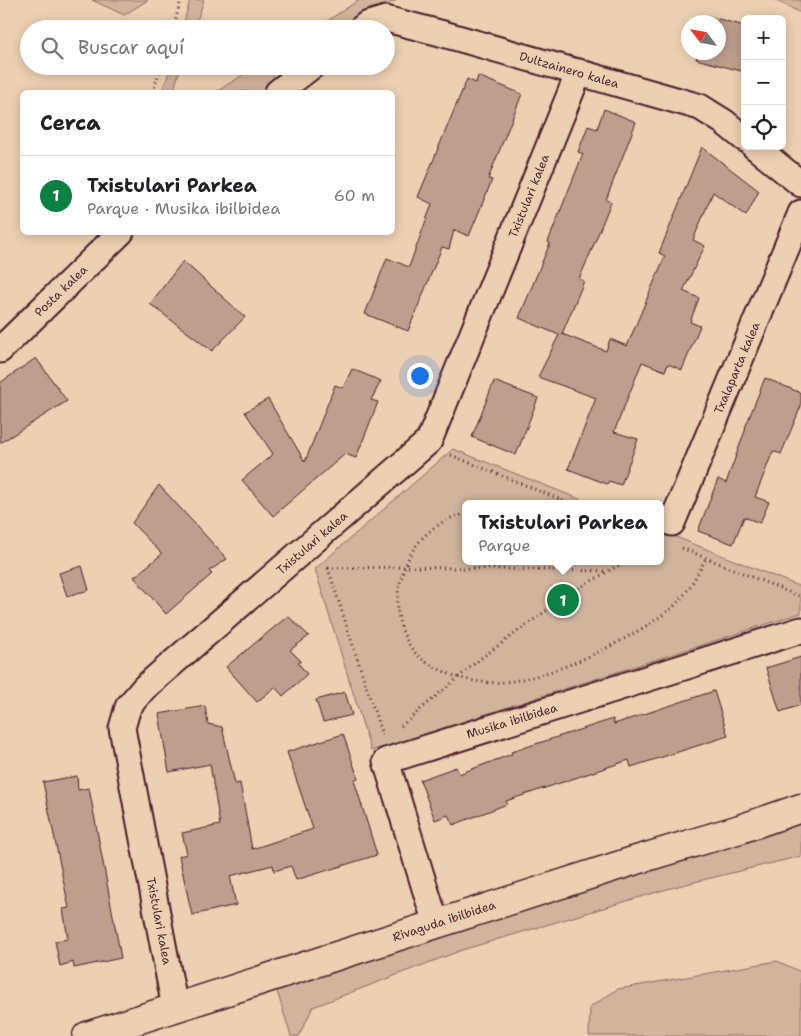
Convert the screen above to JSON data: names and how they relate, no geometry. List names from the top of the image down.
{
  "streets": {
    "street": [
      "Dultzainero kalea",
      "Txistulari kalea",
      "Posta kalea",
      "Txalaparta kalea",
      "Musika ibilbidea",
      "Rivaguda ibilbidea"
    ]
  },
  "crossings": [
    ["Dultzainero kalea", "Txistulari kalea"],
    ["Txistulari kalea", "Rivaguda ibilbidea"],
    ["Musika ibilbidea", "Rivaguda ibilbidea"]
  ],
  "north": "top left",
  "page": {
    "map_buttons": ["+", "−"],
    "search": "Buscar aquí",
    "heading": "Cerca",
    "list": [
      {
        "mark": "1",
        "name": "Txistulari Parkea",
        "note": "Parque · Musika ibilbidea",
        "value": "60 m"
      }
    ],
    "popup": ["Txistulari Parkea", "Parque"],
    "pins": "1"
  }
}
